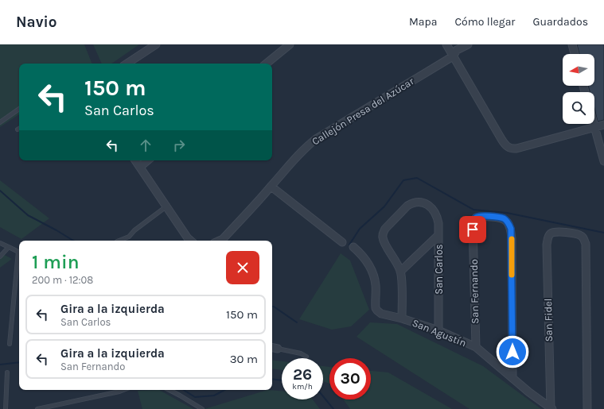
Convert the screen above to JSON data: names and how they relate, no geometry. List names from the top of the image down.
{
  "streets": {
    "street": [
      "Callejón Presa del Azúcar",
      "San Carlos",
      "San Fernando",
      "San Fidel",
      "San Agustín"
    ]
  },
  "crossings": [
    ["San Carlos", "San Agustín"],
    ["San Fernando", "San Agustín"],
    ["San Fidel", "San Agustín"]
  ],
  "north": "left",
  "page": {
    "header": "Navio",
    "nav": ["Mapa", "Cómo llegar", "Guardados"],
    "turn": ["150 m", "San Carlos"],
    "heading": ["1 min", "200 m · 12:08"],
    "list": [
      {
        "name": "Gira a la izquierda",
        "note": "San Carlos",
        "value": "150 m"
      },
      {
        "name": "Gira a la izquierda",
        "note": "San Fernando",
        "value": "30 m"
      }
    ],
    "speed": "26 km/h",
    "limit": "30"
  }
}
